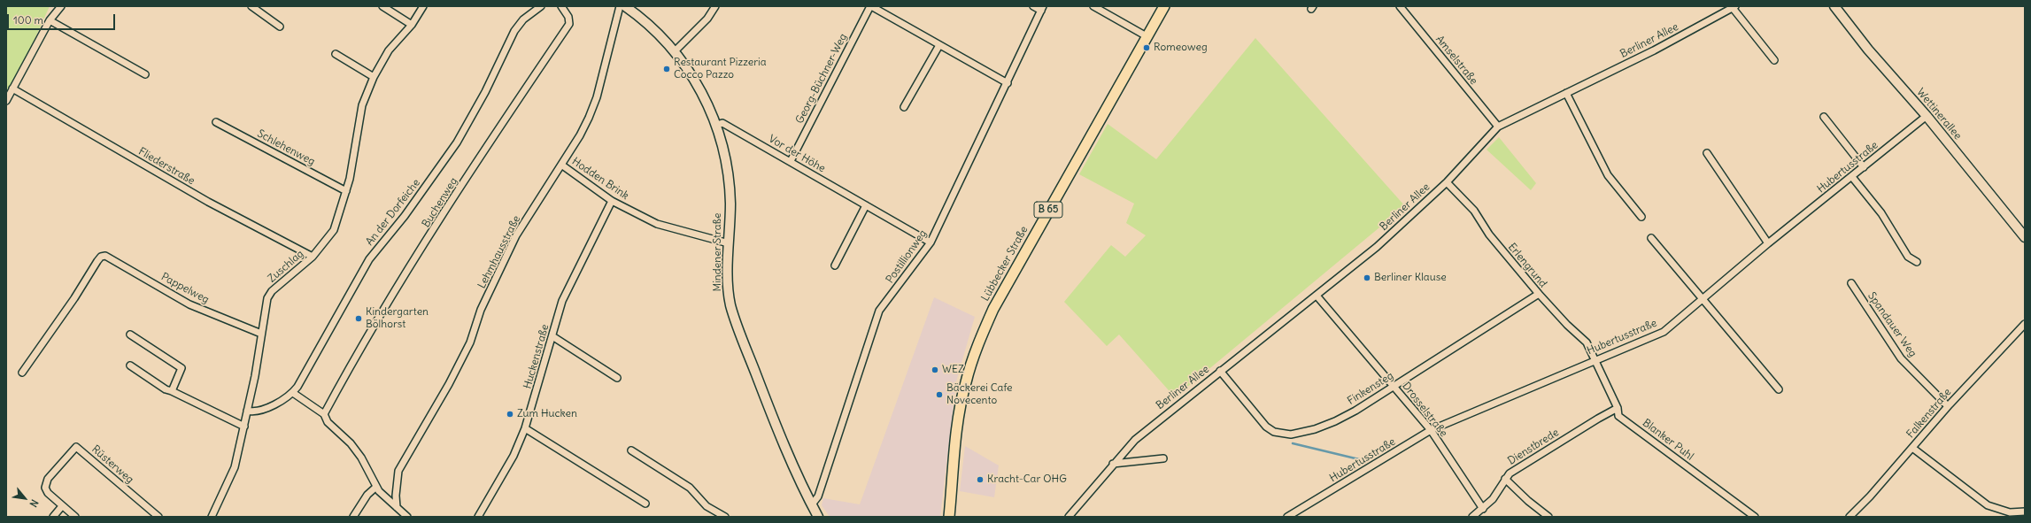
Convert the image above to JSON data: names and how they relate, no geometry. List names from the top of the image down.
{
  "streets": {
    "main road": ["B 65", "Lübbecker Straße"],
    "street": [
      "Berliner Allee",
      "Amselstraße",
      "Georg-Büchner-Weg",
      "Wettinerallee",
      "Schlehenweg",
      "Vor der Höhe",
      "Fliederstraße",
      "Hubertusstraße",
      "Hodden Brink",
      "Buchenweg",
      "An der Dorfeiche",
      "Lehmhausstraße",
      "Mindener Straße",
      "Postillionweg",
      "Erlengrund",
      "Zuschlag",
      "Pappelweg",
      "Spandauer Weg",
      "Huckenstraße",
      "Finkensteg",
      "Drosselstraße",
      "Falkenstraße",
      "Blanker Puhl",
      "Dienstbrede",
      "Rüsterweg"
    ]
  },
  "crossings": [
    ["Berliner Allee", "Amselstraße"],
    ["Berliner Allee", "Erlengrund"],
    ["Berliner Allee", "Finkensteg"],
    ["Berliner Allee", "Drosselstraße"],
    ["Georg-Büchner-Weg", "Vor der Höhe"],
    ["Wettinerallee", "Hubertusstraße"],
    ["Schlehenweg", "Zuschlag"],
    ["Vor der Höhe", "Mindener Straße"],
    ["Vor der Höhe", "Postillionweg"],
    ["Fliederstraße", "Zuschlag"],
    ["Hubertusstraße", "Erlengrund"],
    ["Hubertusstraße", "Drosselstraße"],
    ["Hubertusstraße", "Blanker Puhl"],
    ["Hodden Brink", "Lehmhausstraße"],
    ["Hodden Brink", "Mindener Straße"],
    ["Hodden Brink", "Huckenstraße"],
    ["Mindener Straße", "Postillionweg"],
    ["Erlengrund", "Finkensteg"],
    ["Erlengrund", "Blanker Puhl"],
    ["Zuschlag", "Pappelweg"],
    ["Spandauer Weg", "Falkenstraße"],
    ["Finkensteg", "Drosselstraße"],
    ["Drosselstraße", "Dienstbrede"],
    ["Blanker Puhl", "Dienstbrede"]
  ],
  "places": [
    "Romeoweg",
    "Restaurant Pizzeria Cocco Pazzo",
    "Berliner Klause",
    "Kindergarten Bölhorst",
    "WEZ",
    "Bäckerei Cafe Novecento",
    "Zum Hucken",
    "Kracht-Car OHG"
  ],
  "scale_bar": "100 m",
  "north": "bottom right"
}
